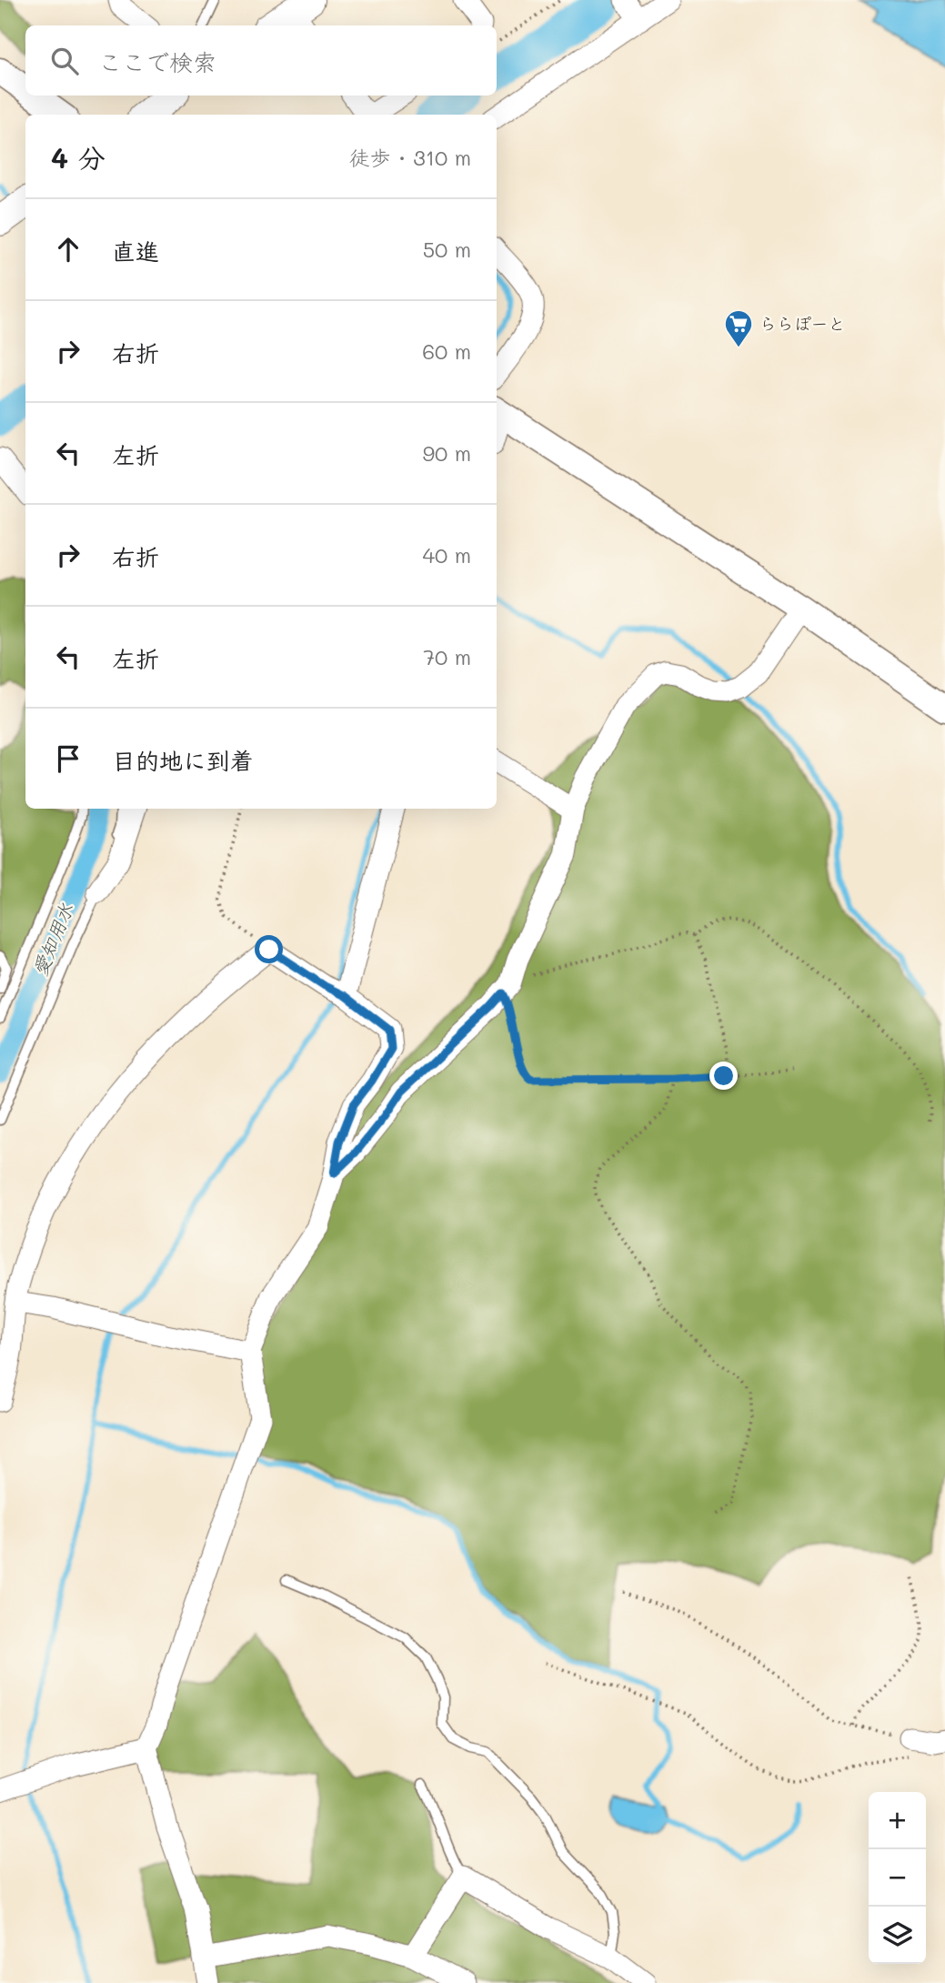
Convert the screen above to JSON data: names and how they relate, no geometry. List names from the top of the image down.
{
  "water": ["愛知用水"],
  "places": {
    "supermarket": ["ららぽーと"]
  },
  "page": {
    "search": "ここで検索",
    "heading": ["4 分", "徒歩 · 310 m"],
    "list": [
      ["直進", "50 m"],
      ["右折", "60 m"],
      ["左折", "90 m"],
      ["右折", "40 m"],
      ["左折", "70 m"],
      "目的地に到着"
    ],
    "map_buttons": ["+", "−"]
  }
}
